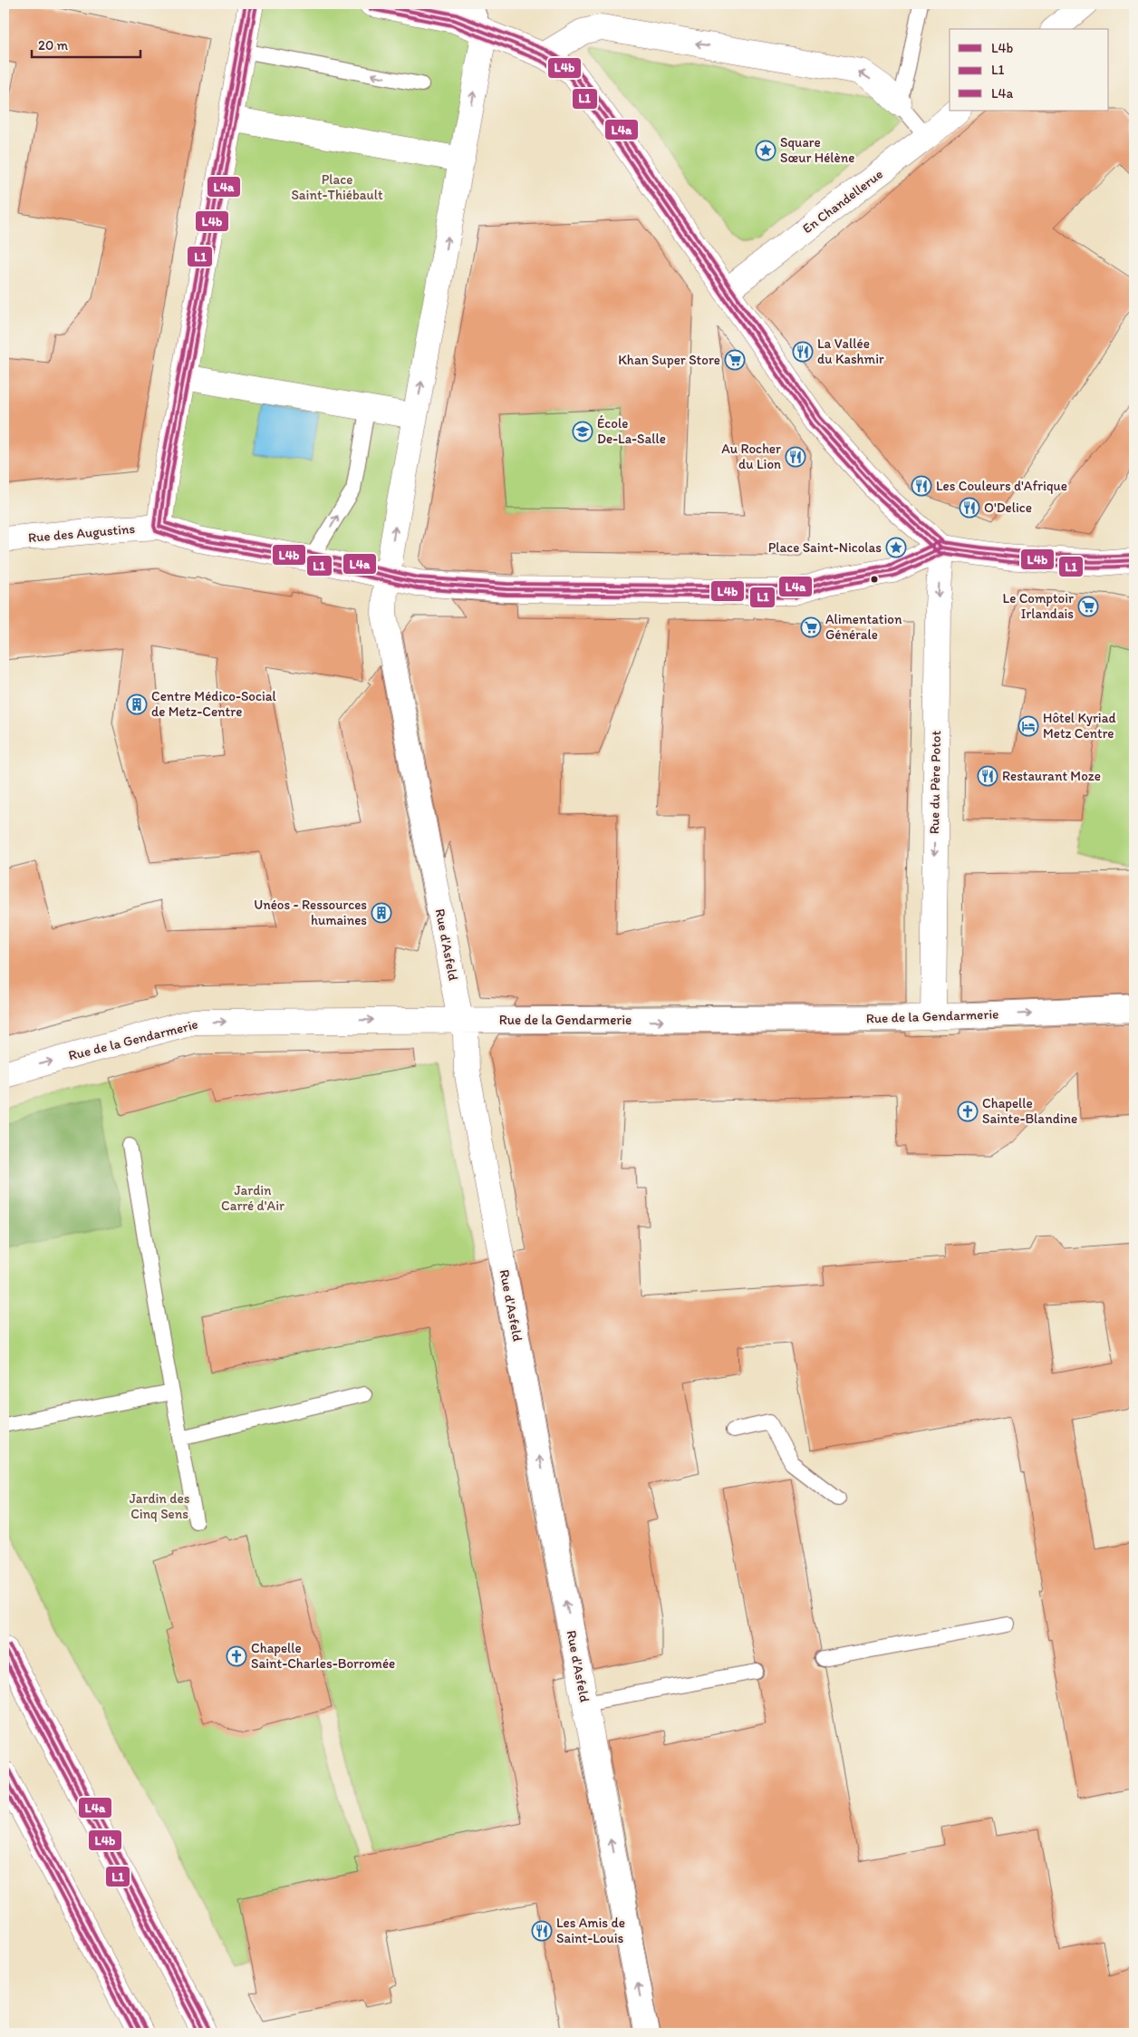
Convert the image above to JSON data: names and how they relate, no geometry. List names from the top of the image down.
{
  "streets": {
    "street": [
      "En Chandellerue",
      "Rue des Augustins",
      "Rue du Père Potot",
      "Rue d'Asfeld",
      "Rue de la Gendarmerie"
    ]
  },
  "crossings": [
    ["Rue du Père Potot", "Rue de la Gendarmerie"],
    ["Rue d'Asfeld", "Rue de la Gendarmerie"]
  ],
  "one_way": ["Rue du Père Potot", "Rue d'Asfeld", "Rue de la Gendarmerie"],
  "parks": ["Place Saint-Thiébault", "Jardin Carré d'Air", "Jardin des Cinq Sens"],
  "places": {
    "place": ["Square Sœur Hélène", "Place Saint-Nicolas"],
    "restaurant": [
      "La Vallée du Kashmir",
      "Au Rocher du Lion",
      "Les Couleurs d'Afrique",
      "O'Delice",
      "Restaurant Moze",
      "Les Amis de Saint-Louis"
    ],
    "supermarket": ["Khan Super Store", "Le Comptoir Irlandais", "Alimentation Générale"],
    "school or university": ["École De-La-Salle"],
    "building": ["Centre Médico-Social de Metz-Centre", "Unéos - Ressources humaines"],
    "hotel": ["Hôtel Kyriad Metz Centre"],
    "church": ["Chapelle Sainte-Blandine", "Chapelle Saint-Charles-Borromée"]
  },
  "lines": ["transit line L4b", "transit line L1", "transit line L4a"],
  "legend": ["L4b", "L1", "L4a"],
  "scale_bar": "20 m"
}
